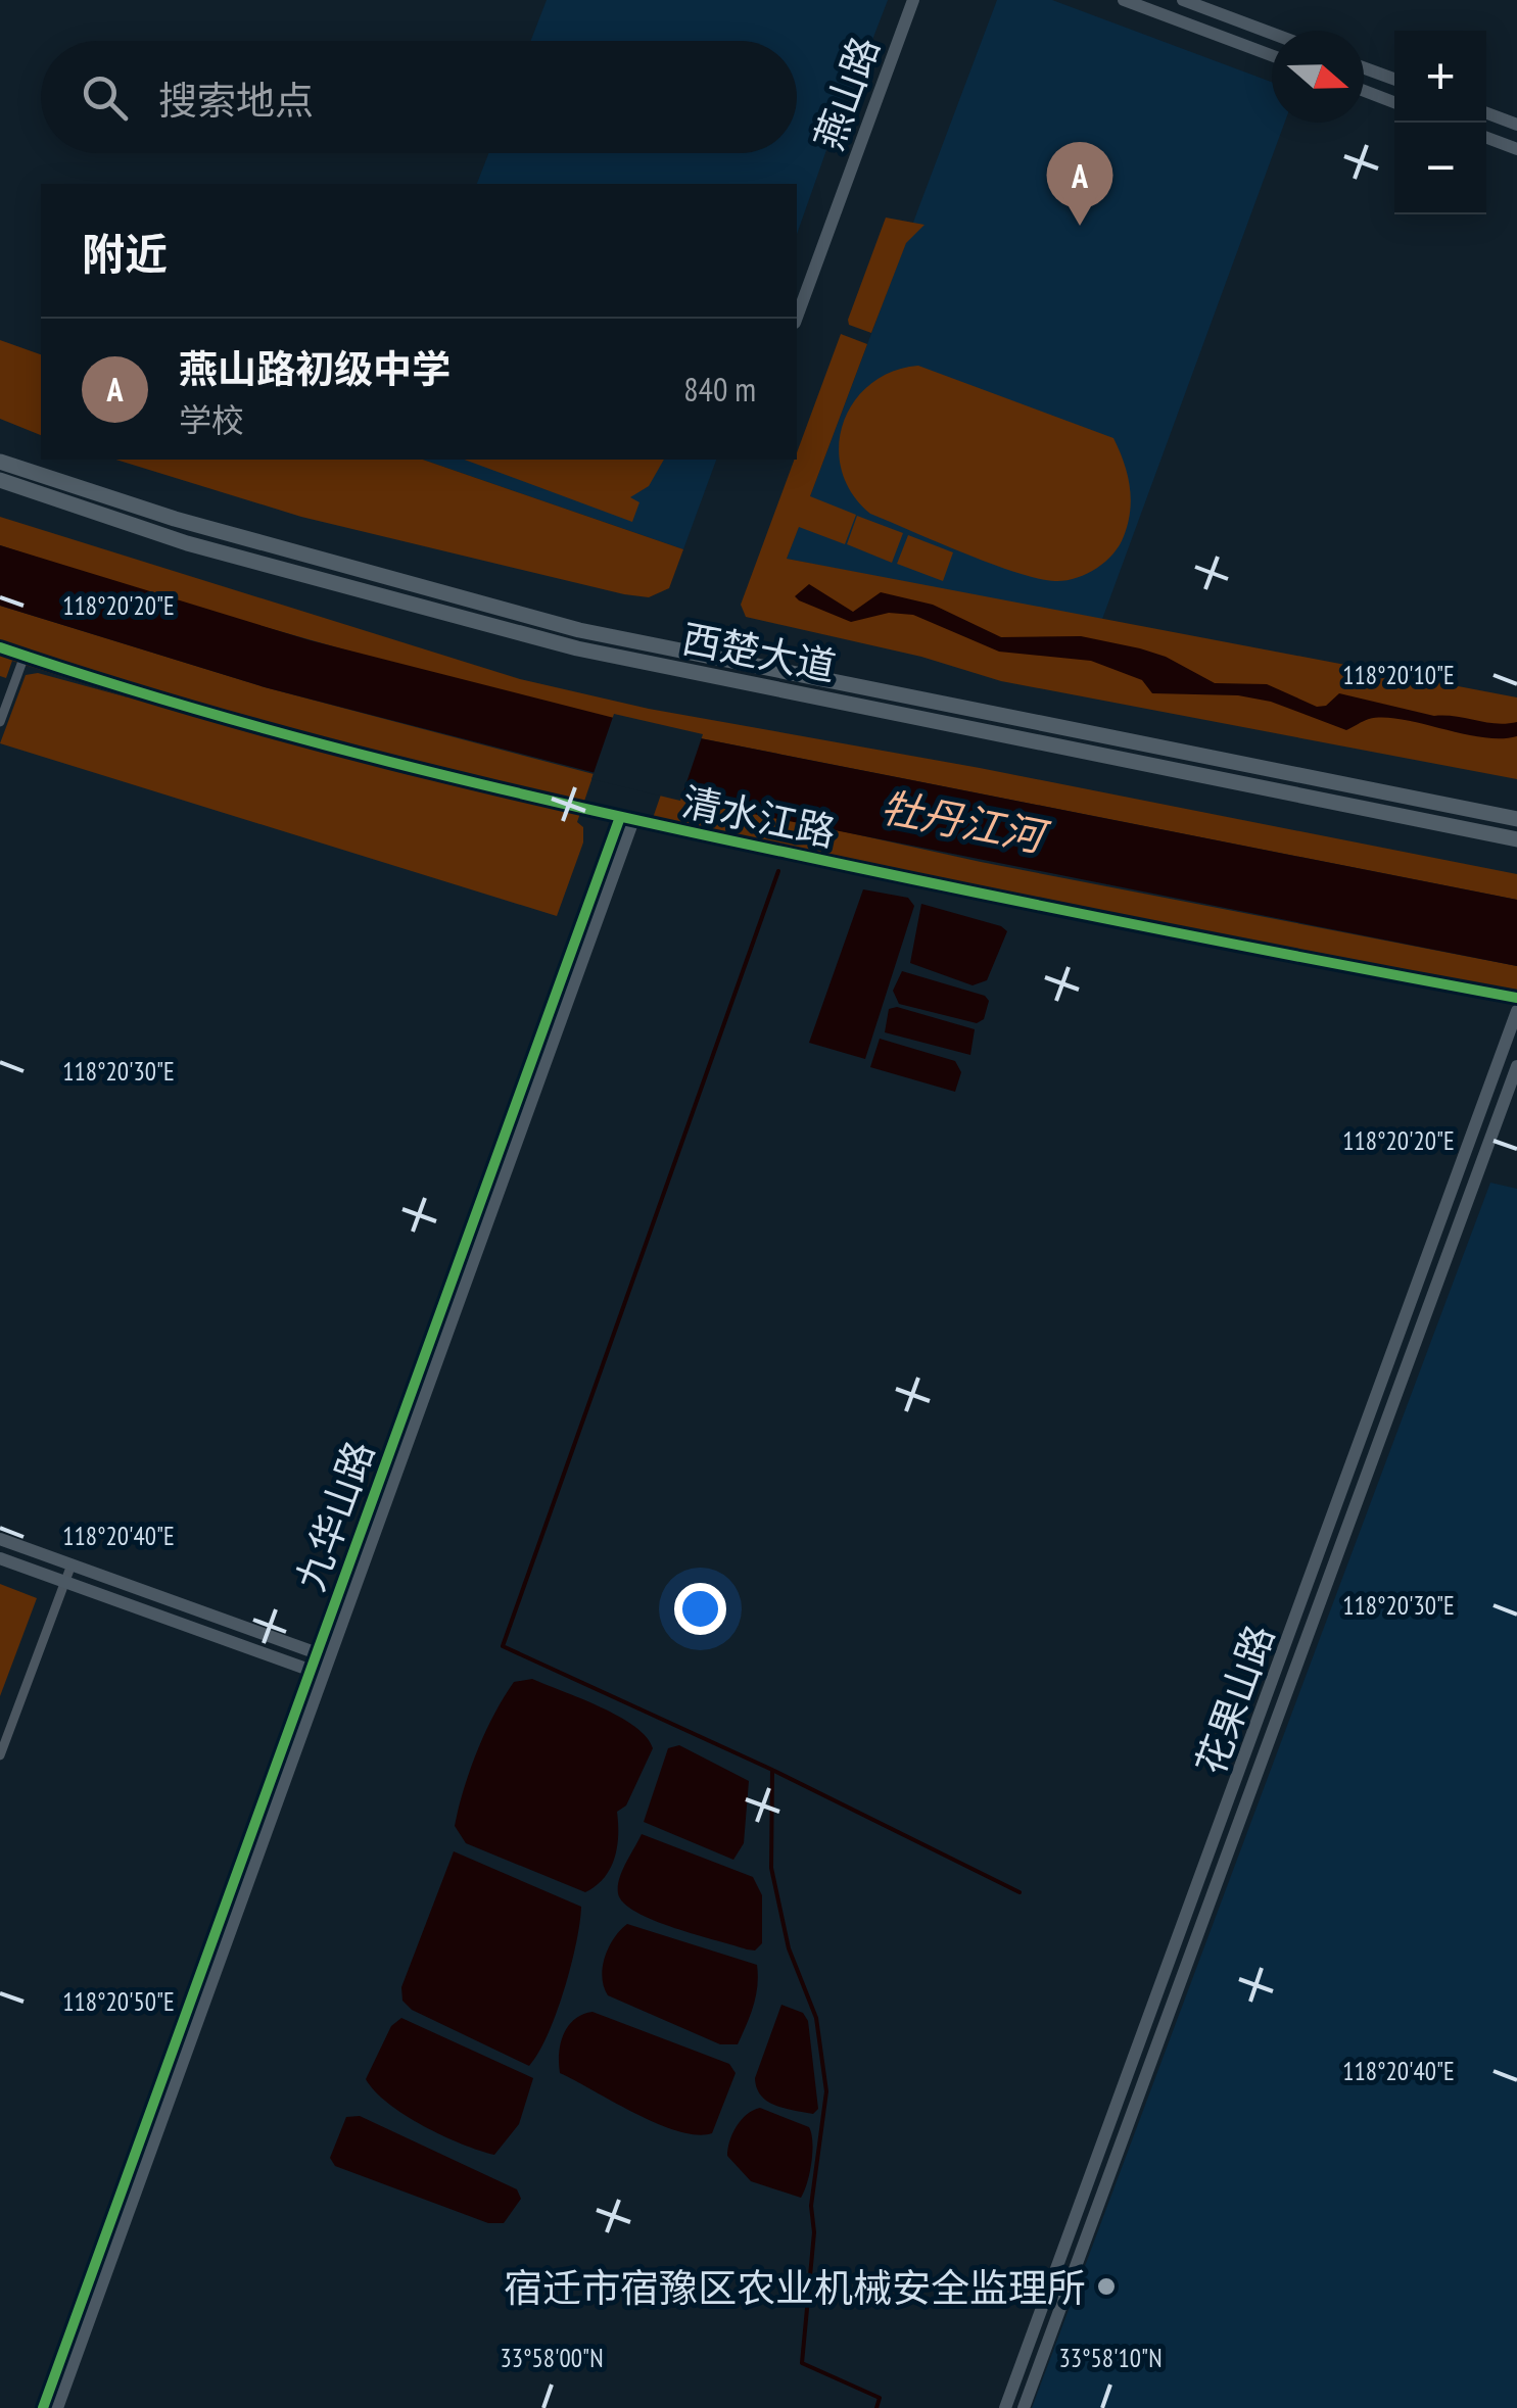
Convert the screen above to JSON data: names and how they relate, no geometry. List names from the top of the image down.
{
  "streets": {
    "highway": ["西楚大道"],
    "street": [
      "燕山路",
      "清水江路",
      "九华山路",
      "花果山路"
    ]
  },
  "crossings": [
    ["清水江路", "九华山路"]
  ],
  "water": ["牡丹江河"],
  "places": ["宿迁市宿豫区农业机械安全监理所"],
  "north": "right",
  "page": {
    "map_buttons": ["+", "−"],
    "search": "搜索地点",
    "pins": "A",
    "heading": "附近",
    "list": [
      {
        "mark": "A",
        "name": "燕山路初级中学",
        "note": "学校",
        "value": "840 m"
      }
    ]
  },
  "coordinates": [
    "118°20'20\"E",
    "118°20'10\"E",
    "118°20'30\"E",
    "118°20'40\"E",
    "118°20'50\"E",
    "33°58'00\"N",
    "33°58'10\"N"
  ]
}
